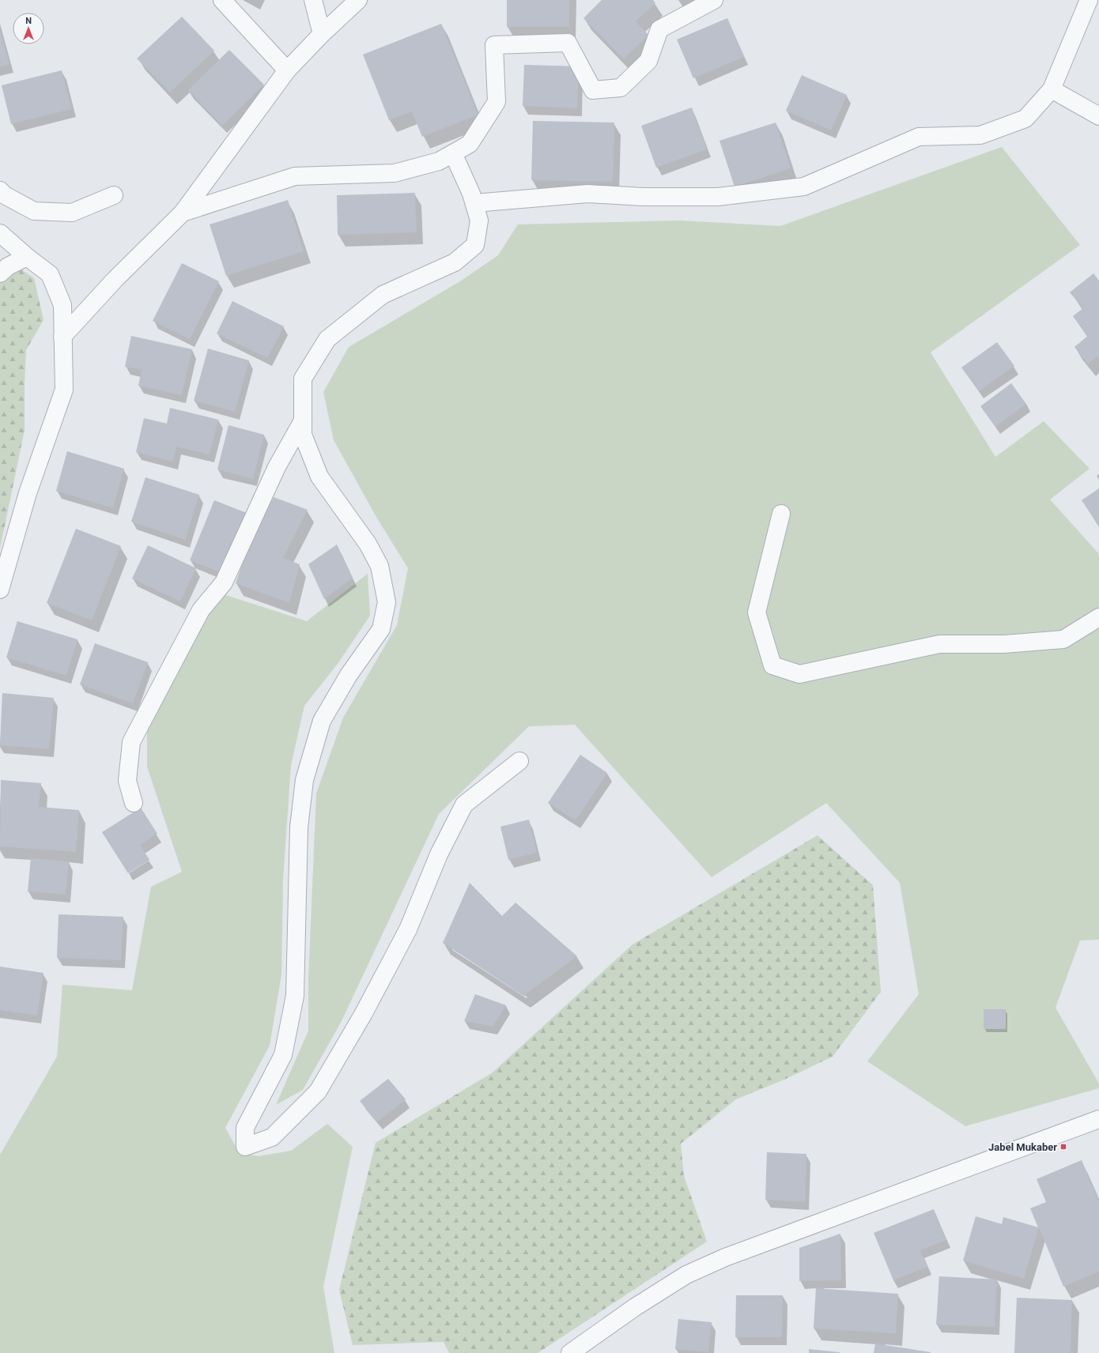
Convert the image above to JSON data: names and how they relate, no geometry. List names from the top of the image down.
{
  "places": {
    "transit": ["Jabel Mukaber"]
  },
  "north": "top"
}
